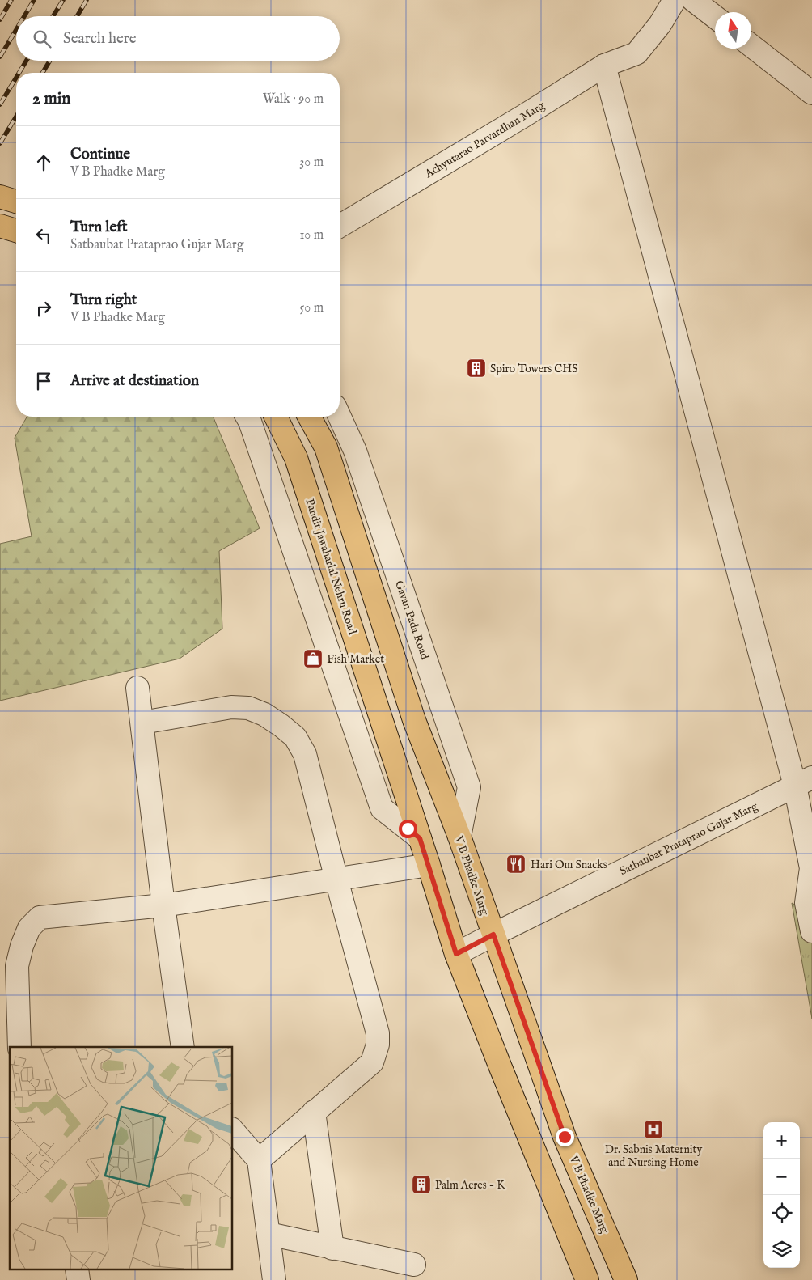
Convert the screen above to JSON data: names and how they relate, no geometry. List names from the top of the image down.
{
  "streets": {
    "main road": ["Pandit Jawaharlal Nehru Road", "V B Phadke Marg"],
    "street": ["Achyutarao Patvardhan Marg", "Gavan Pada Road", "Satbaubat Prataprao Gujar Marg"]
  },
  "crossings": [
    ["Gavan Pada Road", "V B Phadke Marg"],
    ["Satbaubat Prataprao Gujar Marg", "V B Phadke Marg"]
  ],
  "places": {
    "building": ["Spiro Towers CHS", "Palm Acres - K"],
    "shop": ["Fish Market"],
    "restaurant": ["Hari Om Snacks"],
    "hospital": ["Dr. Sabnis Maternity and Nursing Home"]
  },
  "north": "top",
  "page": {
    "search": "Search here",
    "heading": ["2 min", "Walk · 90 m"],
    "list": [
      ["Continue", "V B Phadke Marg", "30 m"],
      ["Turn left", "Satbaubat Prataprao Gujar Marg", "10 m"],
      ["Turn right", "V B Phadke Marg", "50 m"],
      "Arrive at destination"
    ],
    "map_buttons": ["+", "−"]
  }
}
